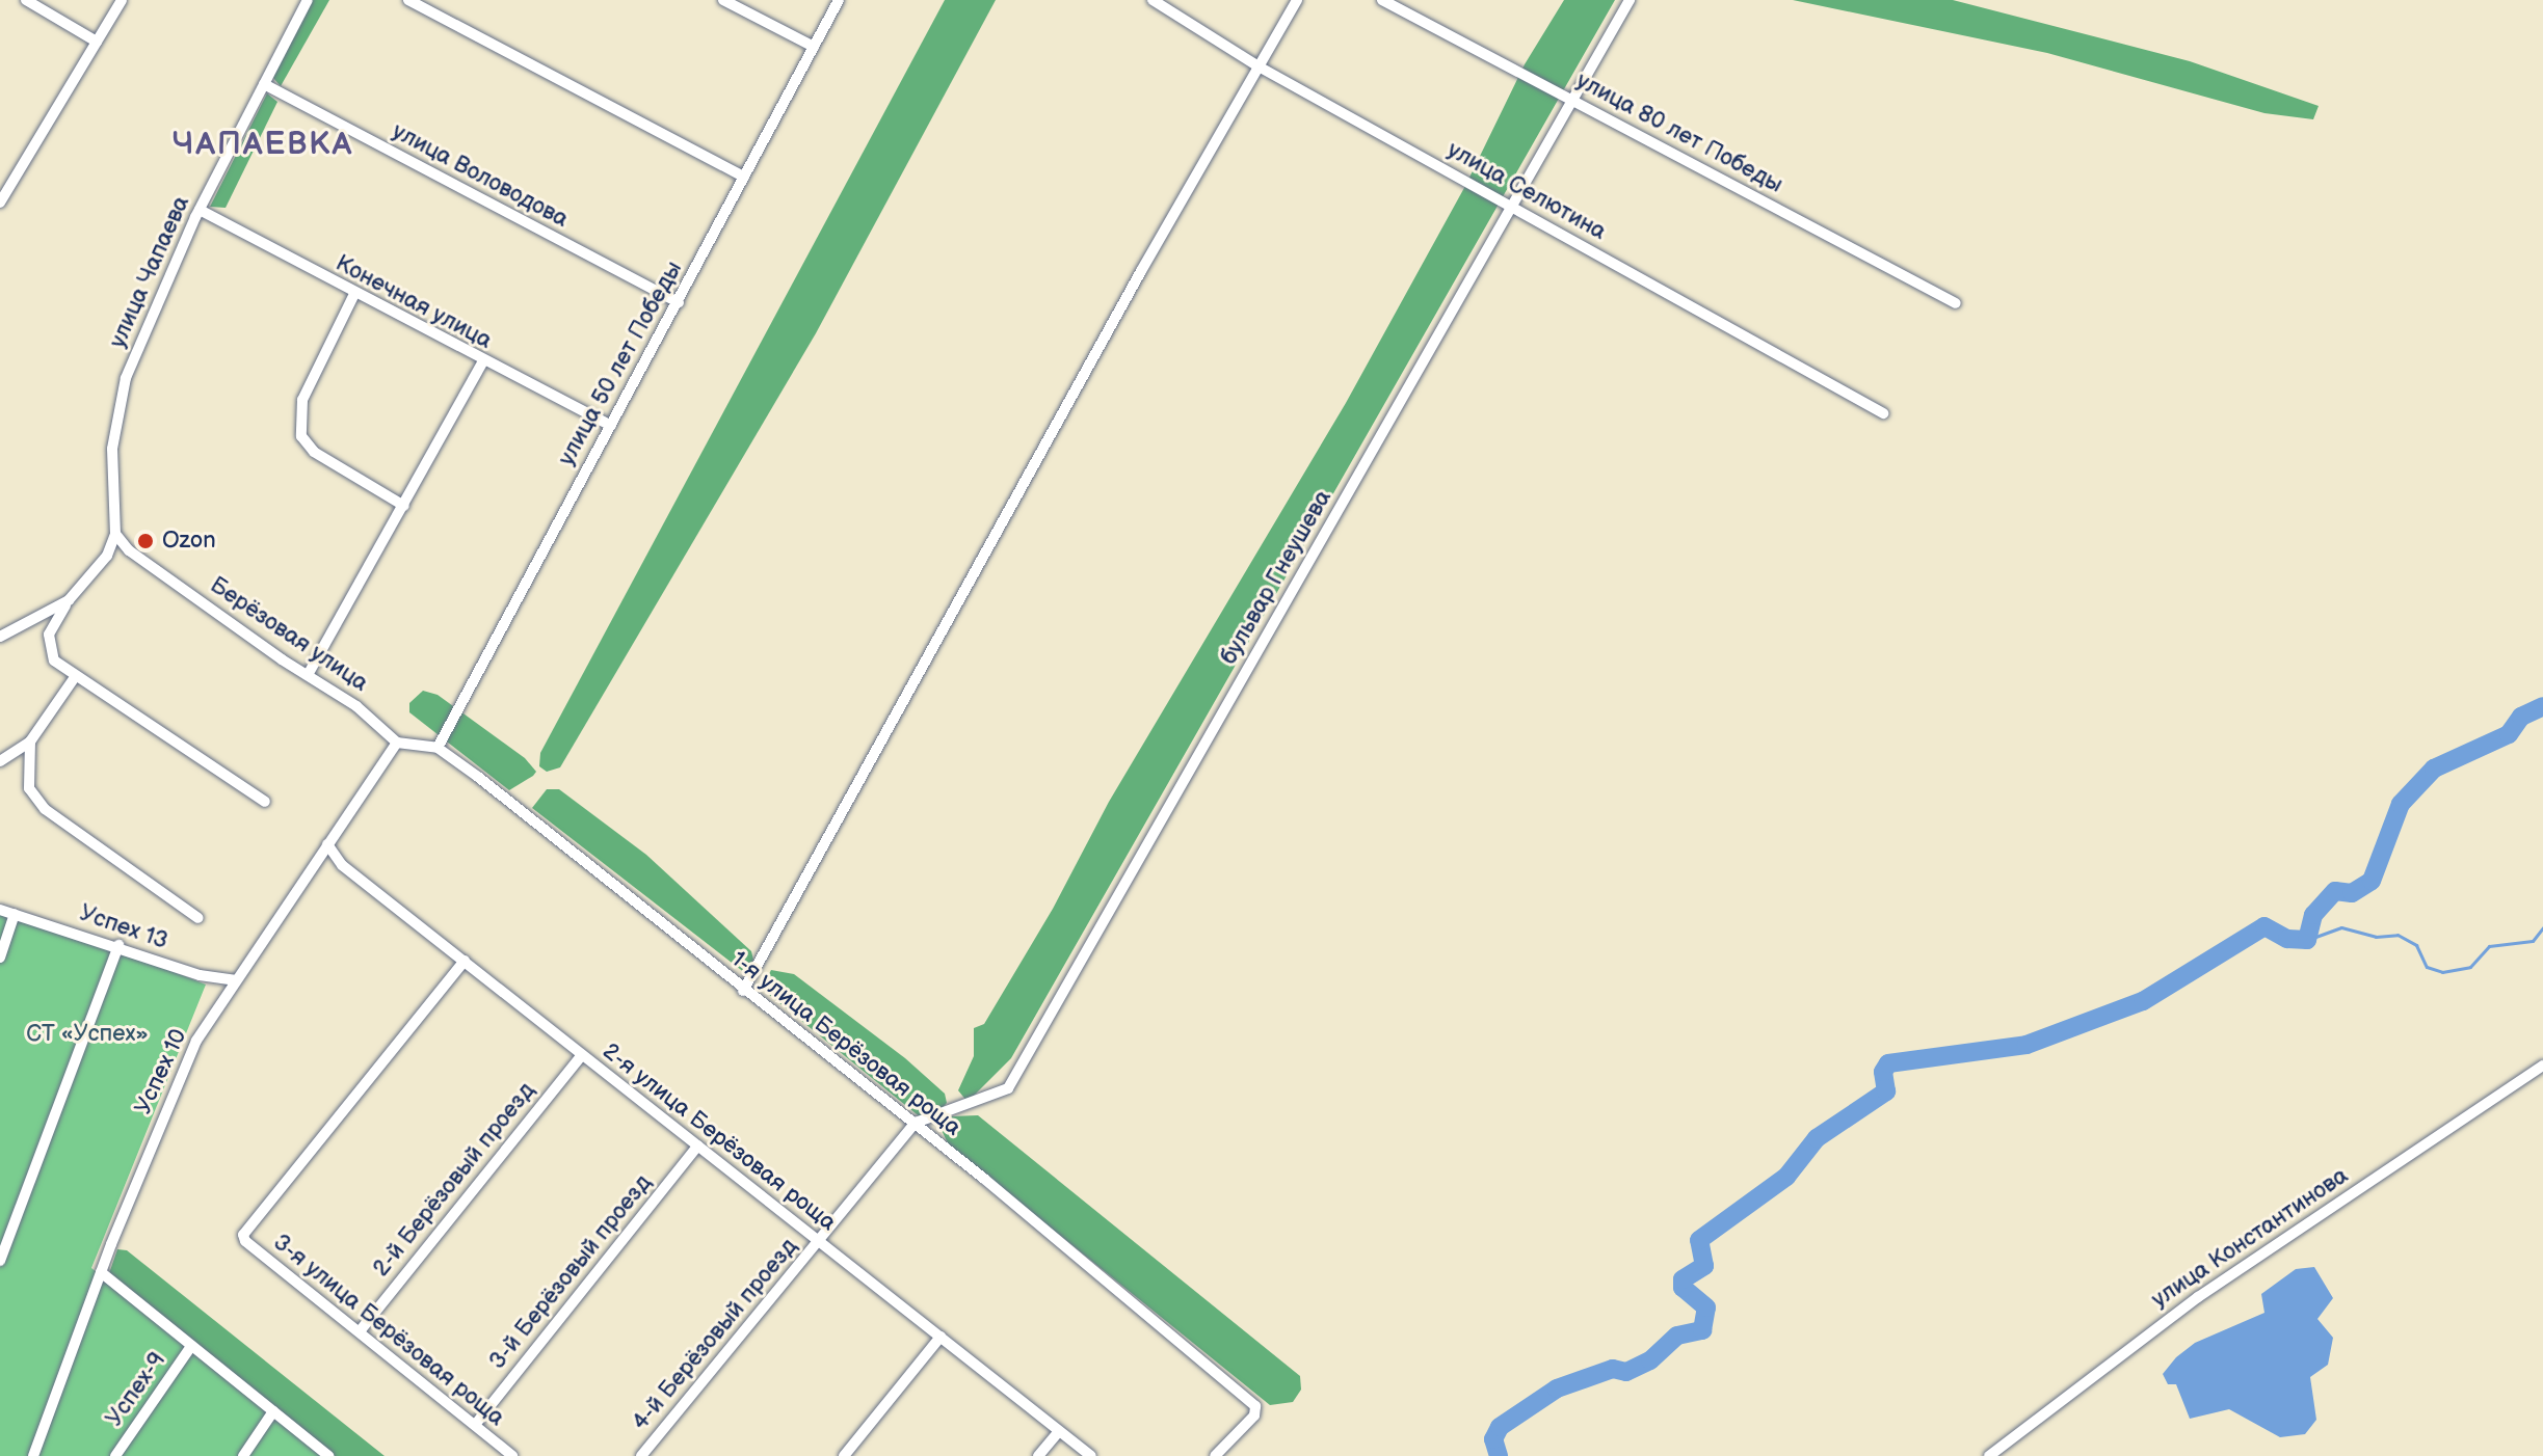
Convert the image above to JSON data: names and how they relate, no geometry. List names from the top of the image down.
{
  "streets": {
    "street": [
      "улица 80 лет Победы",
      "улица Воловодова",
      "улица Селютина",
      "улица Чапаева",
      "Конечная улица",
      "улица 50 лет Победы",
      "бульвар Гнеушева",
      "Берёзовая улица",
      "Успех 13",
      "1-я улица Берёзовая роща",
      "Успех 10",
      "2-я улица Берёзовая роща",
      "2-й Берёзовый проезд",
      "улица Константинова",
      "3-й Берёзовый проезд",
      "3-я улица Берёзовая роща",
      "4-й Берёзовый проезд",
      "Успех-9"
    ]
  },
  "crossings": [
    ["улица 80 лет Победы", "бульвар Гнеушева"],
    ["улица Воловодова", "улица Чапаева"],
    ["улица Воловодова", "улица 50 лет Победы"],
    ["улица Селютина", "бульвар Гнеушева"],
    ["улица Чапаева", "Конечная улица"],
    ["улица Чапаева", "Берёзовая улица"],
    ["Конечная улица", "улица 50 лет Победы"],
    ["улица 50 лет Победы", "1-я улица Берёзовая роща"],
    ["бульвар Гнеушева", "1-я улица Берёзовая роща"],
    ["бульвар Гнеушева", "4-й Берёзовый проезд"],
    ["Берёзовая улица", "Успех 10"],
    ["Успех 13", "Успех 10"],
    ["1-я улица Берёзовая роща", "4-й Берёзовый проезд"],
    ["Успех 10", "2-я улица Берёзовая роща"],
    ["2-я улица Берёзовая роща", "2-й Берёзовый проезд"],
    ["2-я улица Берёзовая роща", "3-й Берёзовый проезд"],
    ["2-я улица Берёзовая роща", "3-я улица Берёзовая роща"],
    ["2-я улица Берёзовая роща", "4-й Берёзовый проезд"],
    ["2-й Берёзовый проезд", "3-я улица Берёзовая роща"],
    ["3-й Берёзовый проезд", "3-я улица Берёзовая роща"]
  ],
  "districts": ["ЧАПАЕВКА"],
  "parks": ["СТ «Успех»"],
  "places": ["Ozon"]
}
